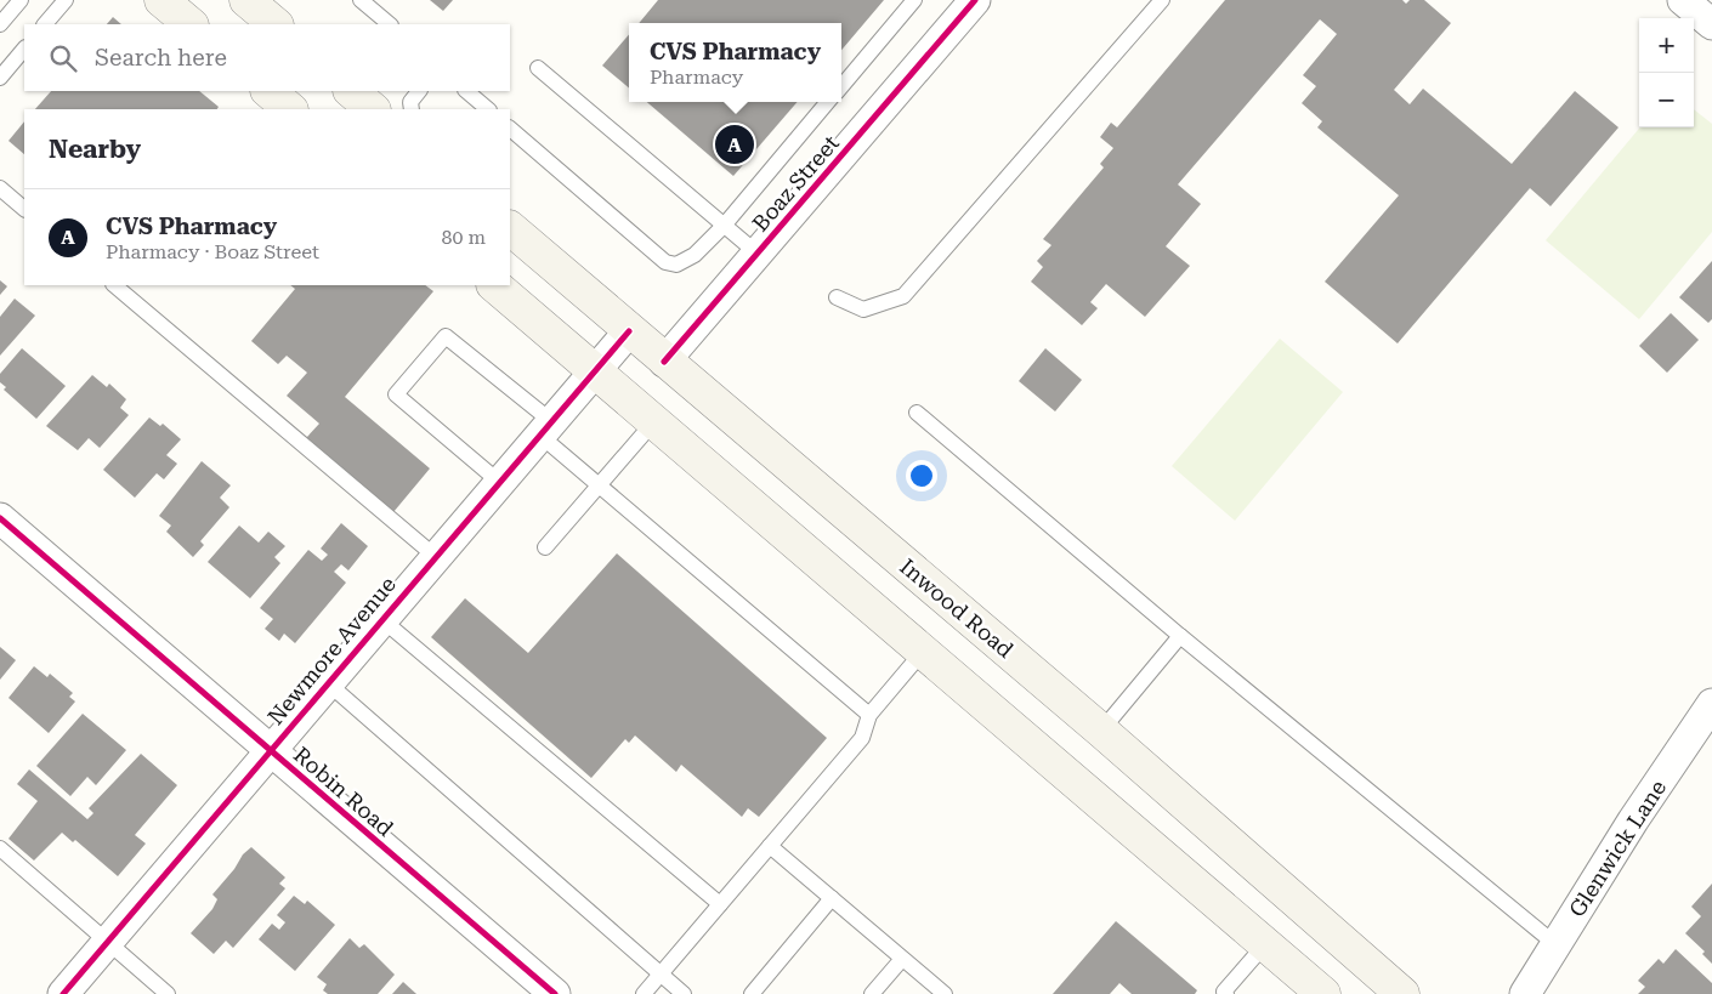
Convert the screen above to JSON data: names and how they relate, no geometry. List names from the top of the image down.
{
  "streets": {
    "main road": ["Inwood Road"],
    "street": [
      "Boaz Street",
      "Newmore Avenue",
      "Robin Road",
      "Glenwick Lane"
    ]
  },
  "crossings": [
    ["Boaz Street", "Inwood Road"],
    ["Inwood Road", "Newmore Avenue"],
    ["Newmore Avenue", "Robin Road"]
  ],
  "page": {
    "map_buttons": ["+", "−"],
    "popup": ["CVS Pharmacy", "Pharmacy"],
    "search": "Search here",
    "heading": "Nearby",
    "pins": "A",
    "list": [
      {
        "mark": "A",
        "name": "CVS Pharmacy",
        "note": "Pharmacy · Boaz Street",
        "value": "80 m"
      }
    ]
  }
}
